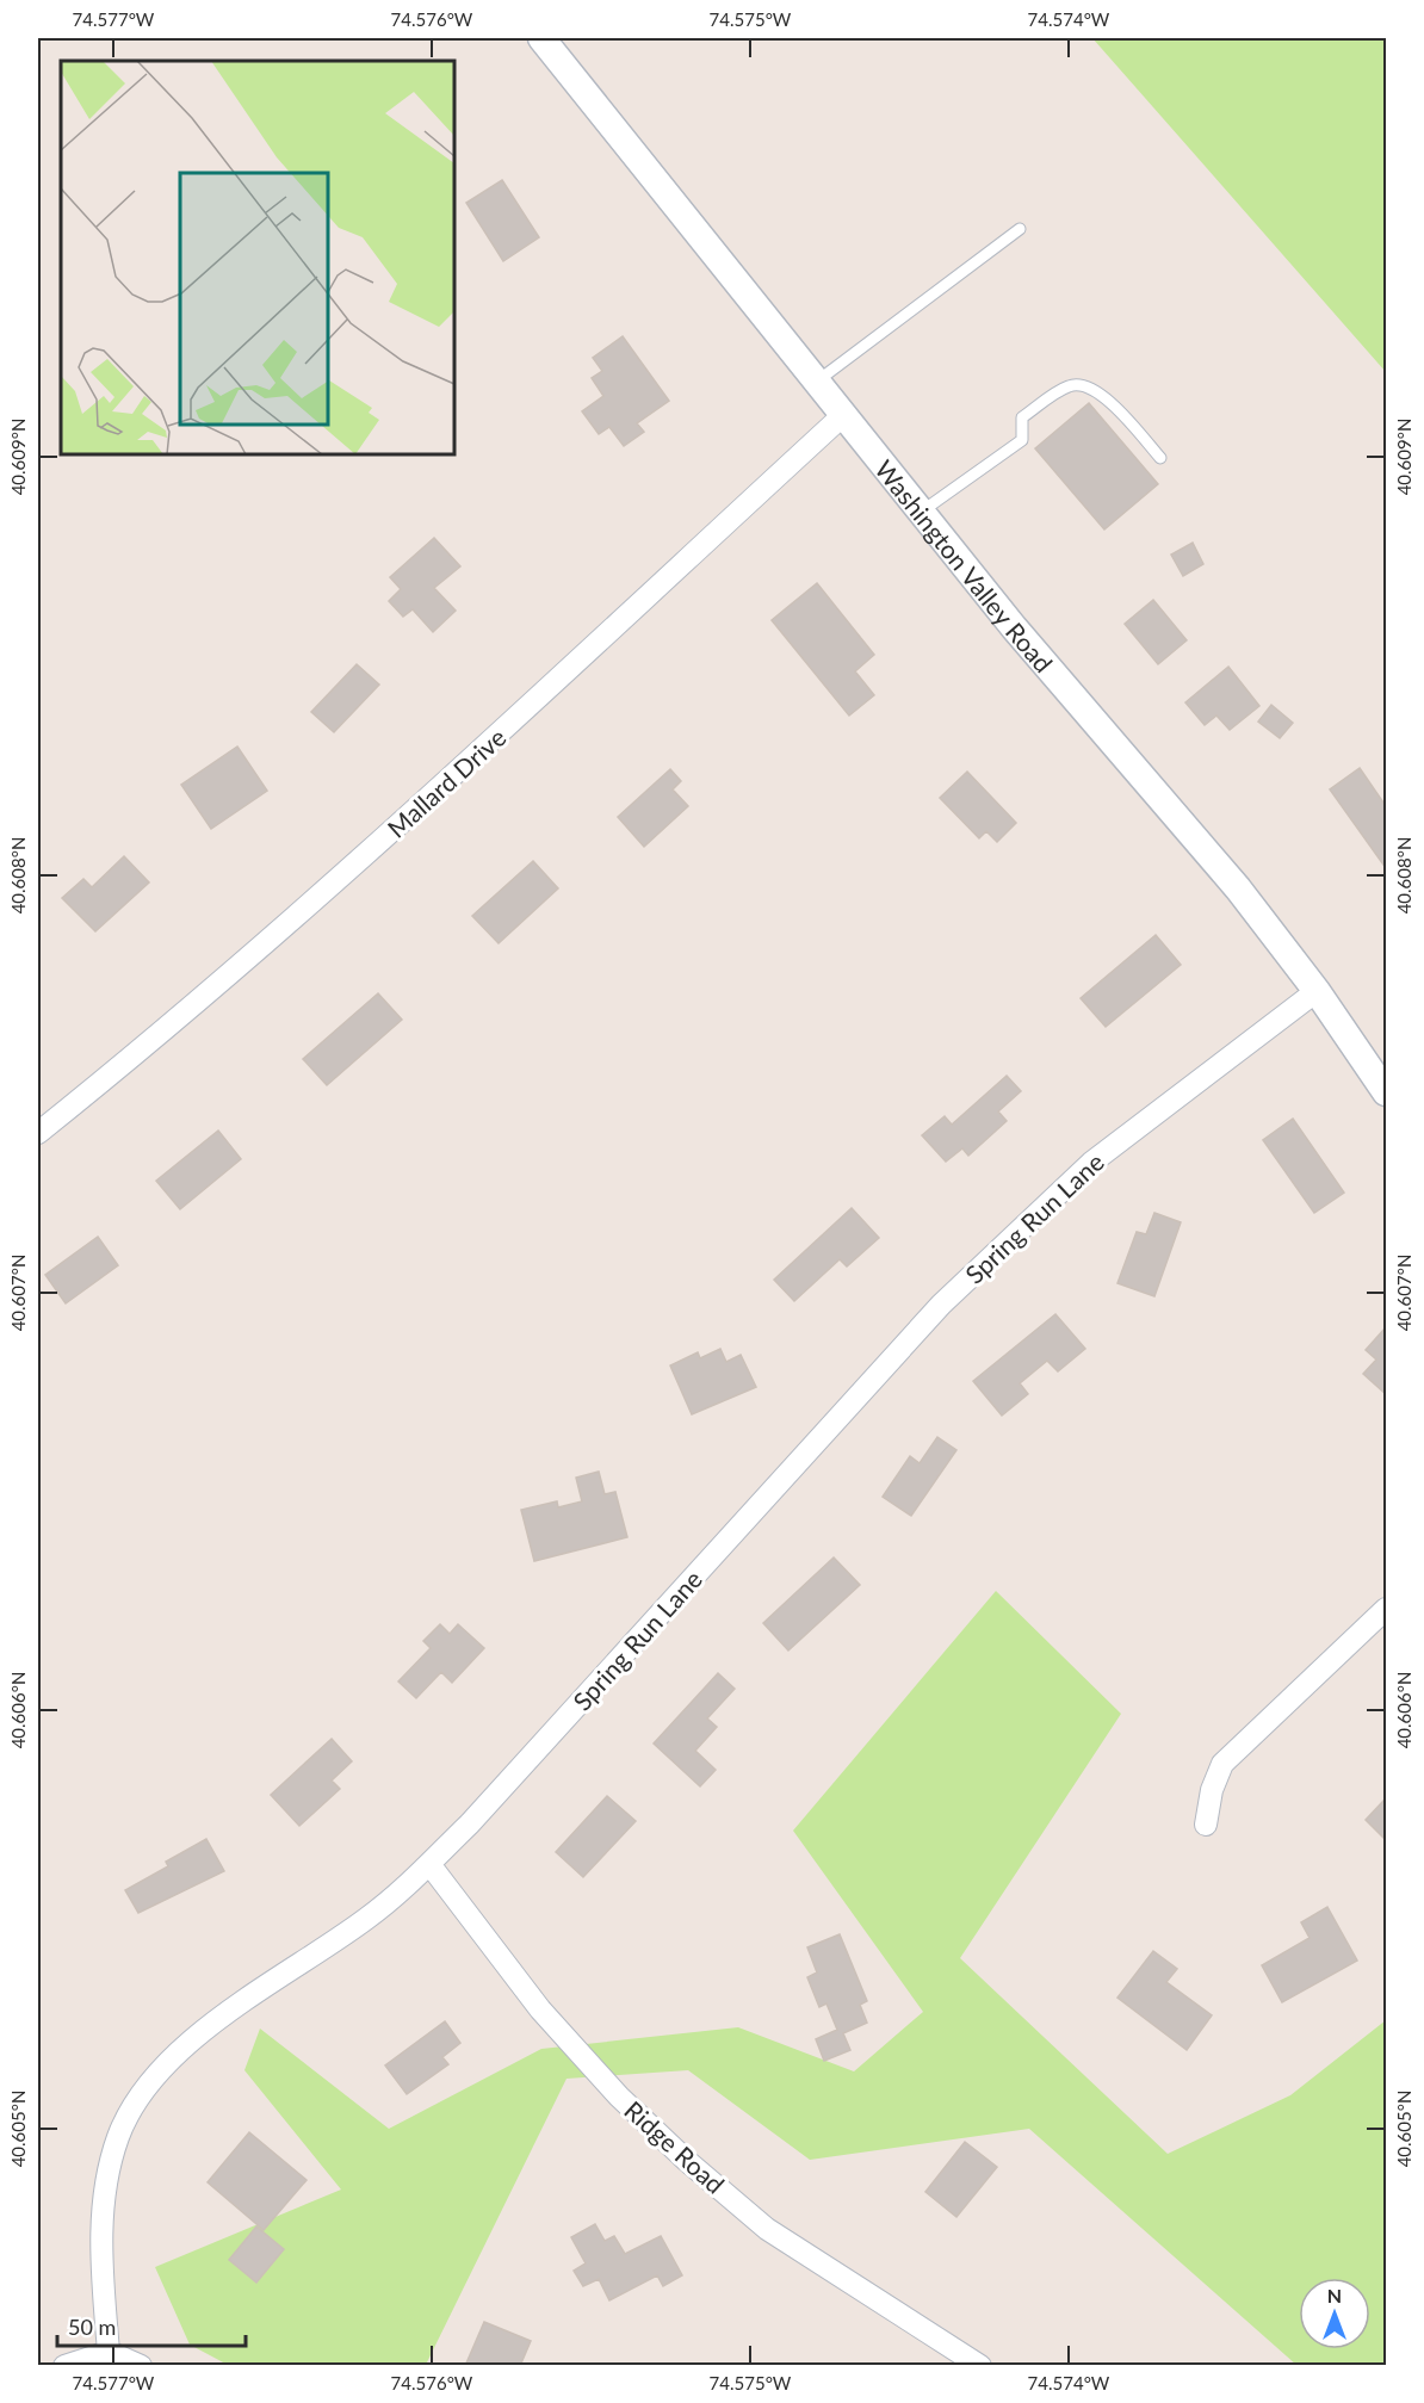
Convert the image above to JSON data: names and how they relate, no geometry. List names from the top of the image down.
{
  "streets": {
    "street": [
      "Washington Valley Road",
      "Mallard Drive",
      "Spring Run Lane",
      "Ridge Road"
    ]
  },
  "crossings": [
    ["Washington Valley Road", "Mallard Drive"],
    ["Washington Valley Road", "Spring Run Lane"],
    ["Spring Run Lane", "Ridge Road"]
  ],
  "scale_bar": "50 m",
  "north": "top",
  "coordinates": [
    "74.577°W",
    "74.576°W",
    "74.575°W",
    "74.574°W",
    "40.609°N",
    "40.608°N",
    "40.607°N",
    "40.606°N",
    "40.605°N"
  ]
}
